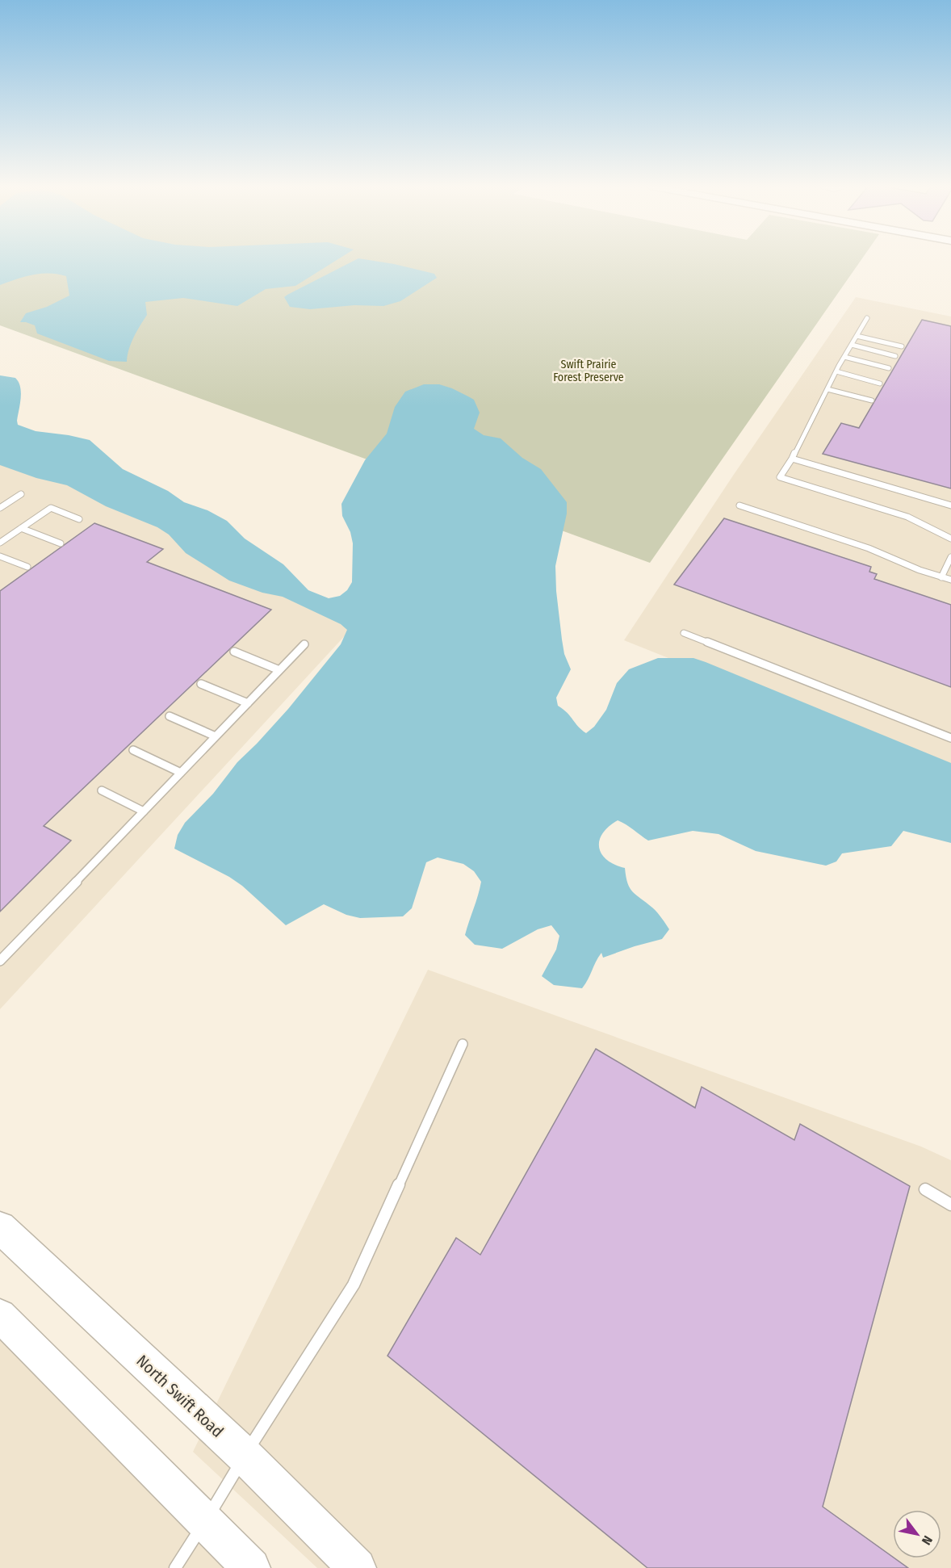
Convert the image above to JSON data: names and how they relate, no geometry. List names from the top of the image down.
{
  "streets": {
    "street": ["North Swift Road"]
  },
  "parks": ["Swift Prairie Forest Preserve"],
  "north": "bottom right"
}
